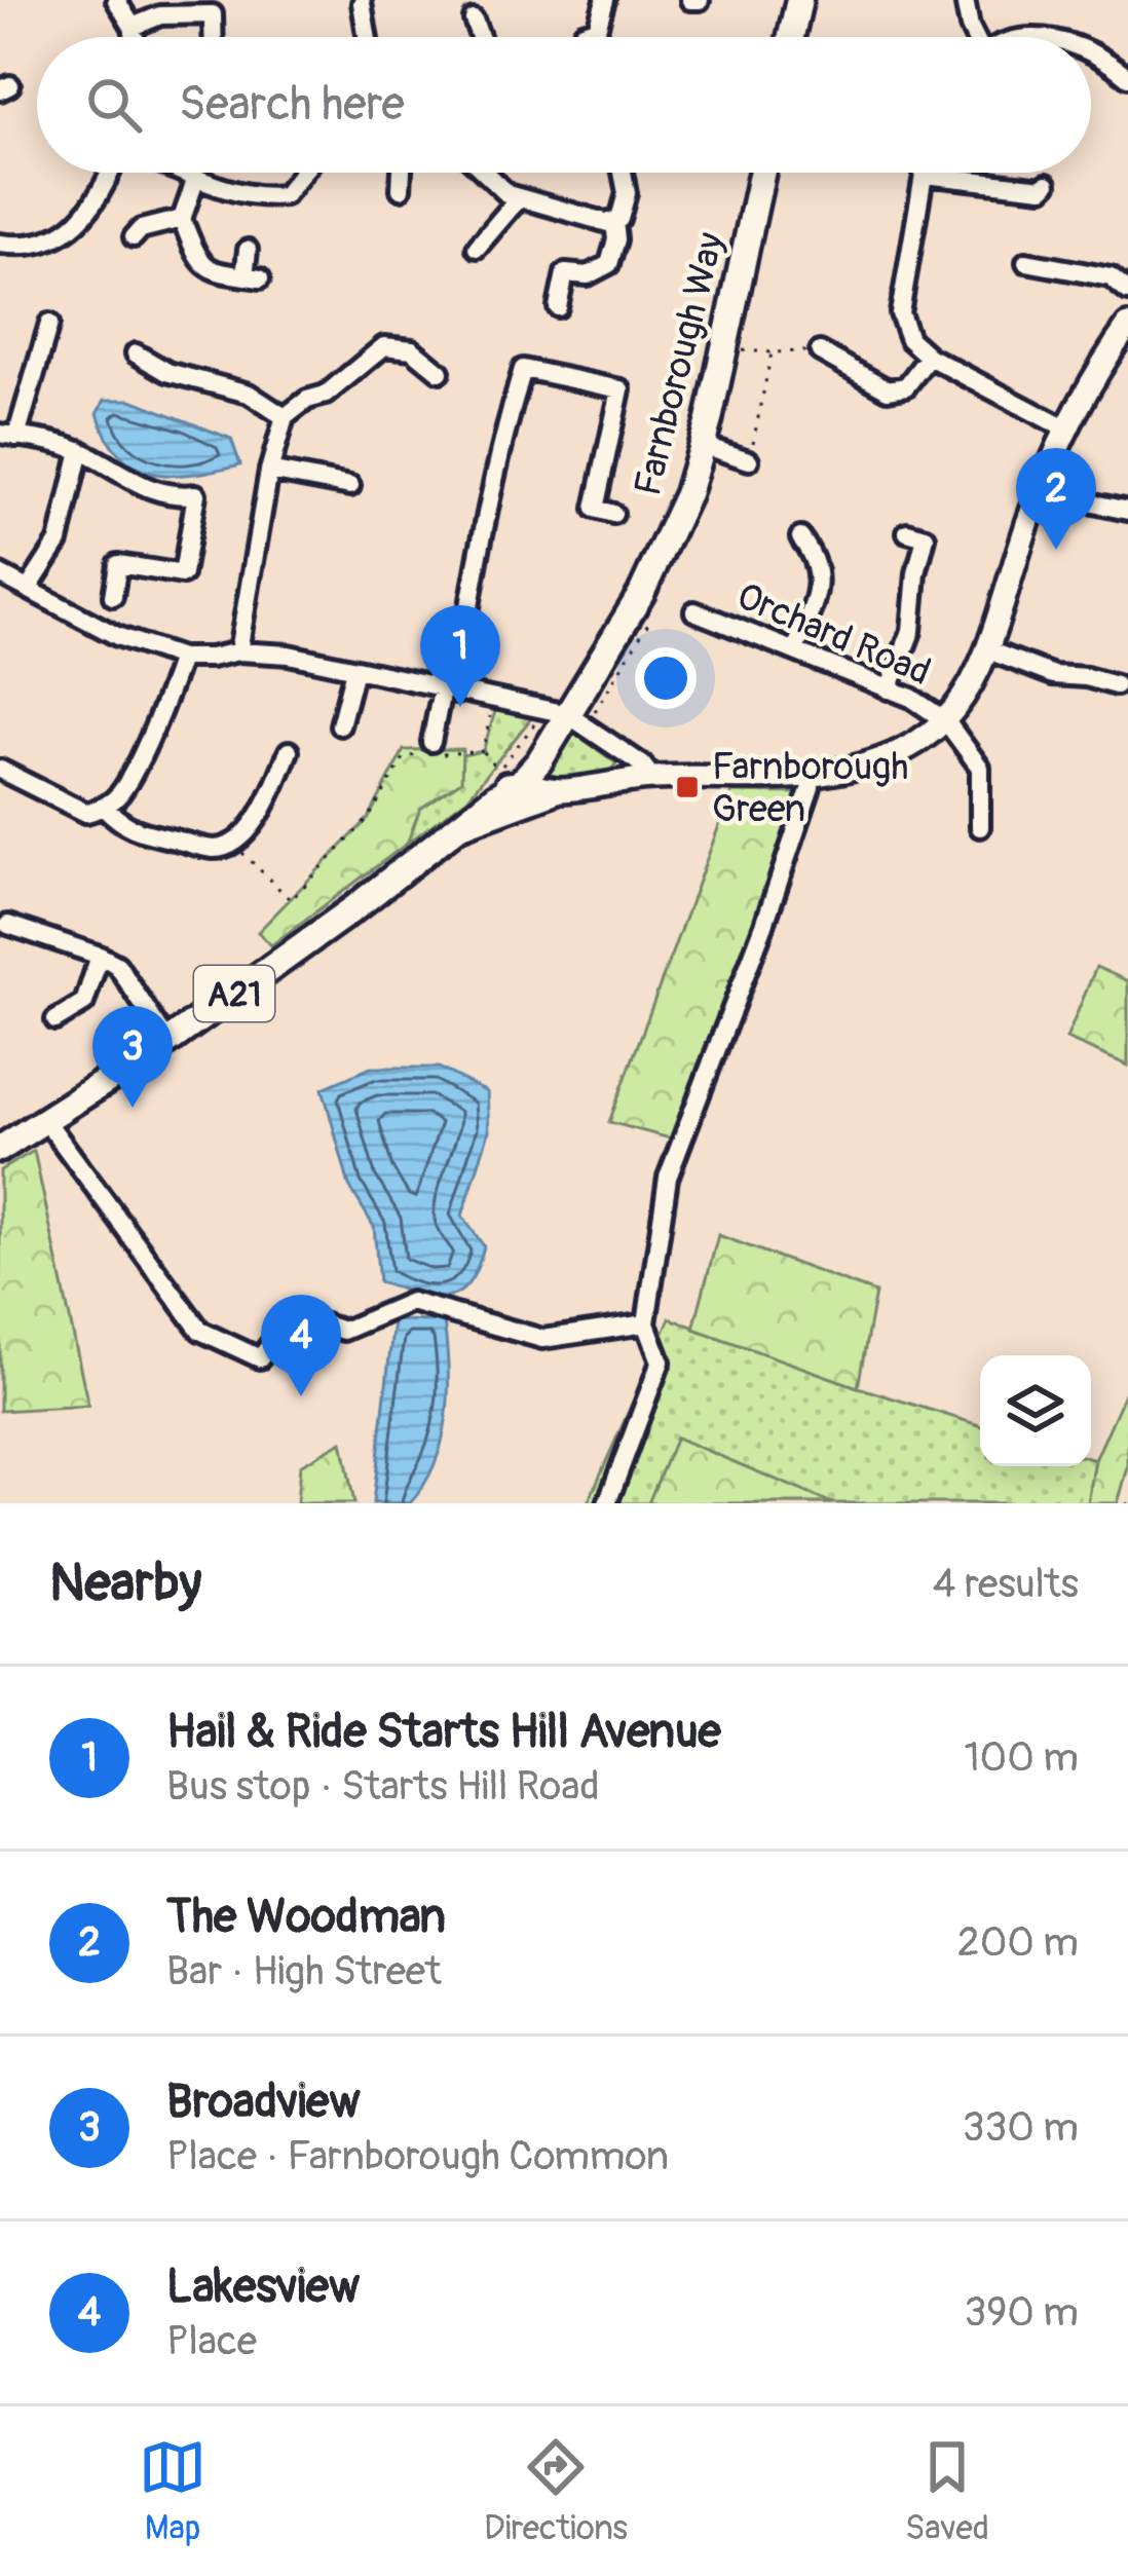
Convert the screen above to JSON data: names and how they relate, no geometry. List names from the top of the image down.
{
  "streets": {
    "highway": ["Farnborough Way", "A21"],
    "street": ["Orchard Road"]
  },
  "crossings": [
    ["Farnborough Way", "A21"]
  ],
  "places": {
    "transit": ["Farnborough Green"]
  },
  "page": {
    "search": "Search here",
    "pins": [
      "2",
      "1",
      "3",
      "4"
    ],
    "heading": ["Nearby", "4 results"],
    "list": [
      {
        "mark": "1",
        "name": "Hail & Ride Starts Hill Avenue",
        "note": "Bus stop · Starts Hill Road",
        "value": "100 m"
      },
      {
        "mark": "2",
        "name": "The Woodman",
        "note": "Bar · High Street",
        "value": "200 m"
      },
      {
        "mark": "3",
        "name": "Broadview",
        "note": "Place · Farnborough Common",
        "value": "330 m"
      },
      {
        "mark": "4",
        "name": "Lakesview",
        "note": "Place",
        "value": "390 m"
      }
    ],
    "nav": ["Map", "Directions", "Saved"]
  }
}
